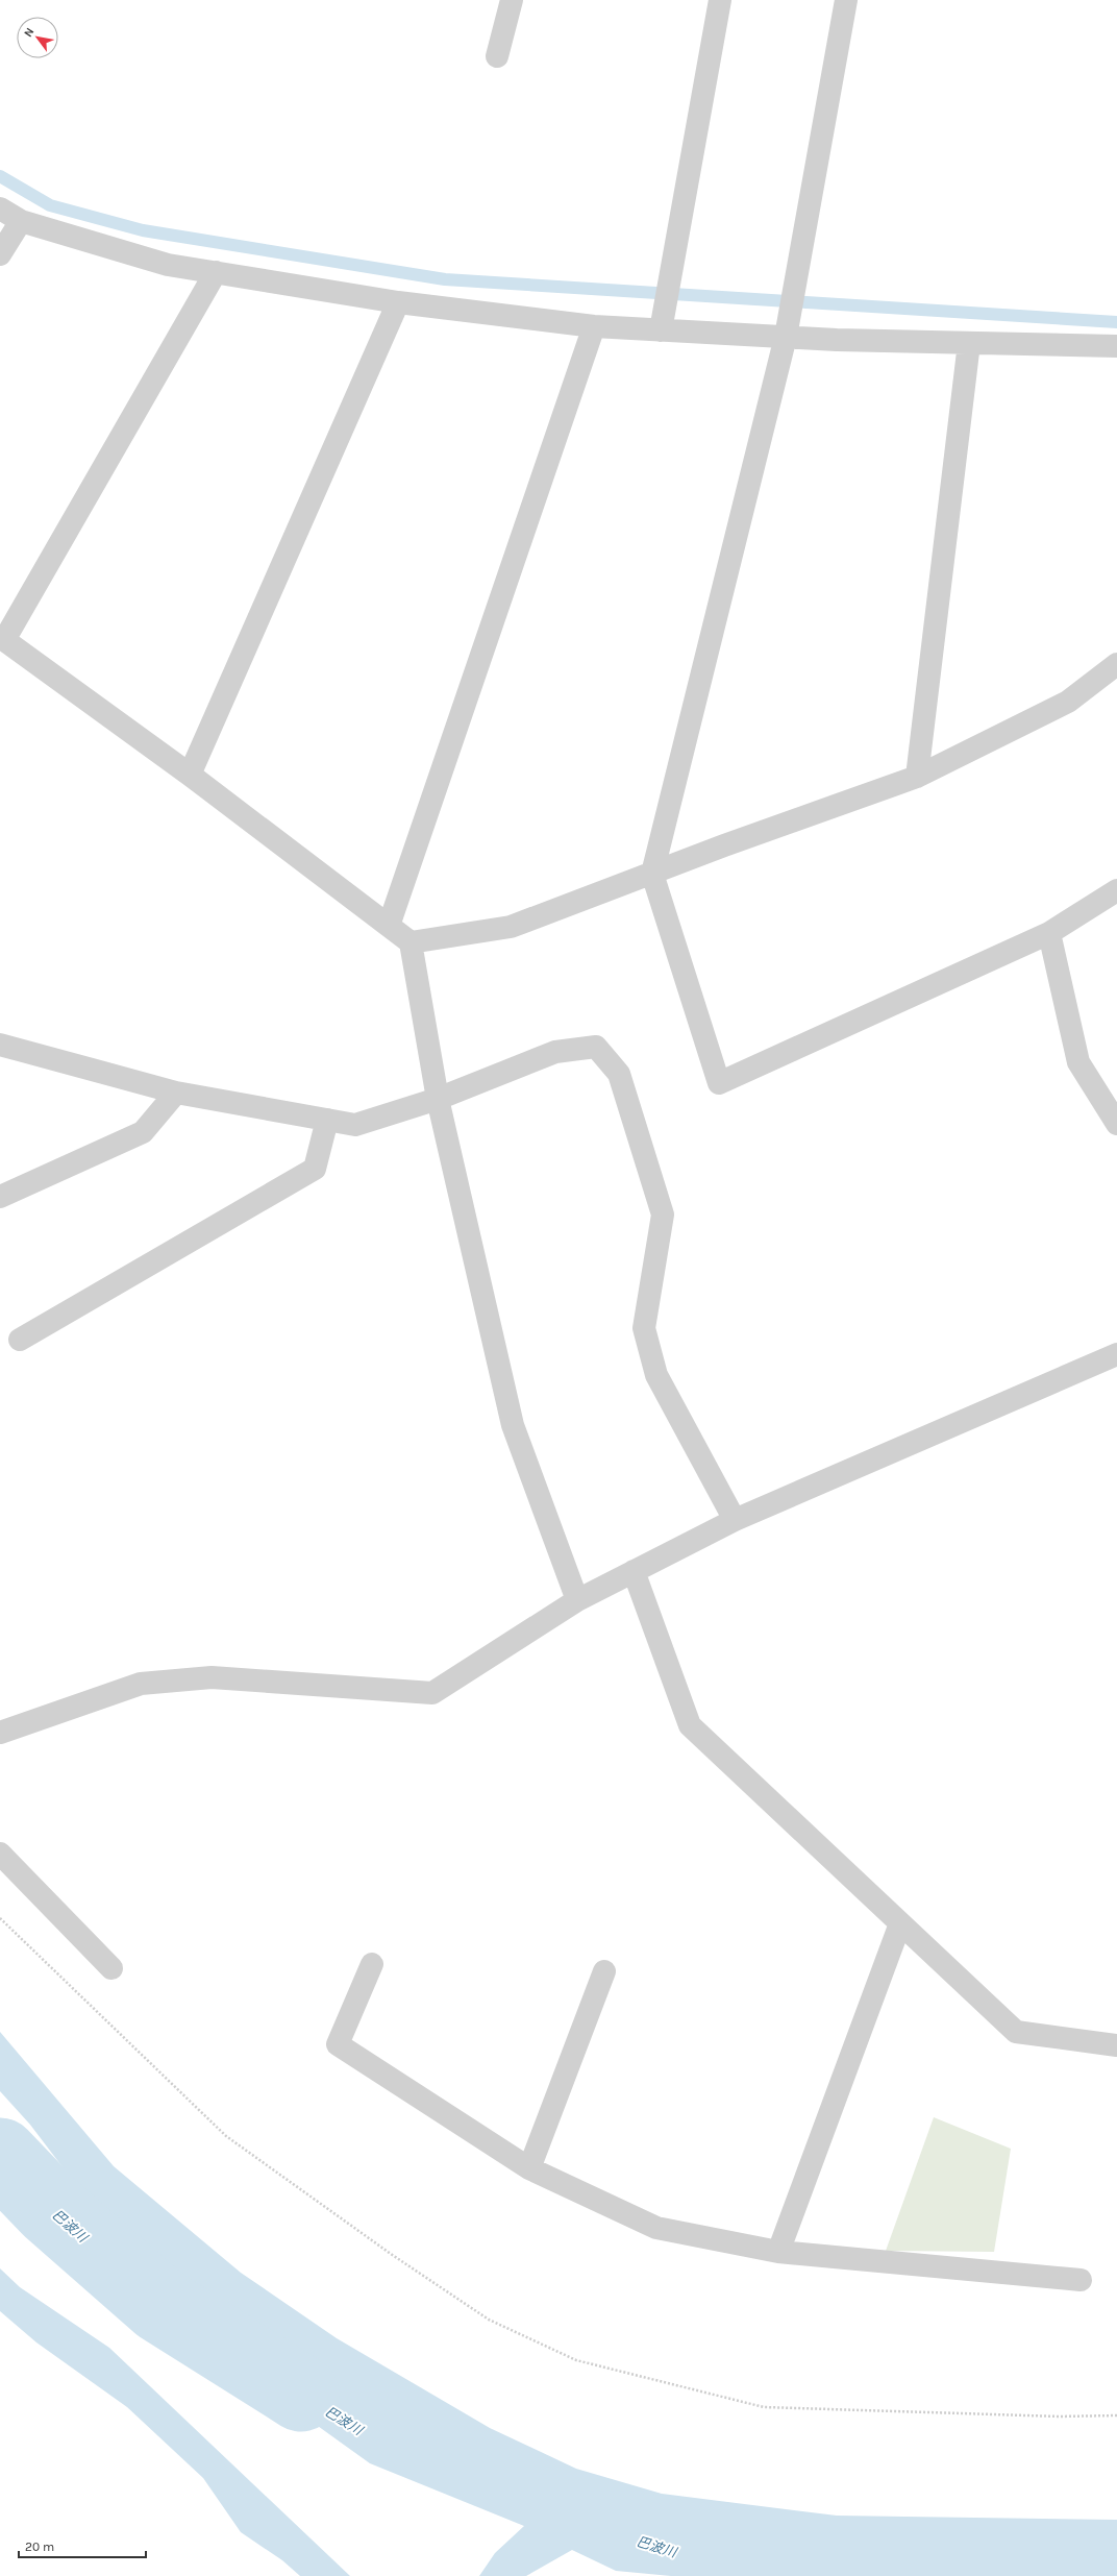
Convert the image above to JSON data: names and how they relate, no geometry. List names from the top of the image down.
{
  "water": ["巴波川"],
  "scale_bar": "20 m",
  "north": "top left"
}
